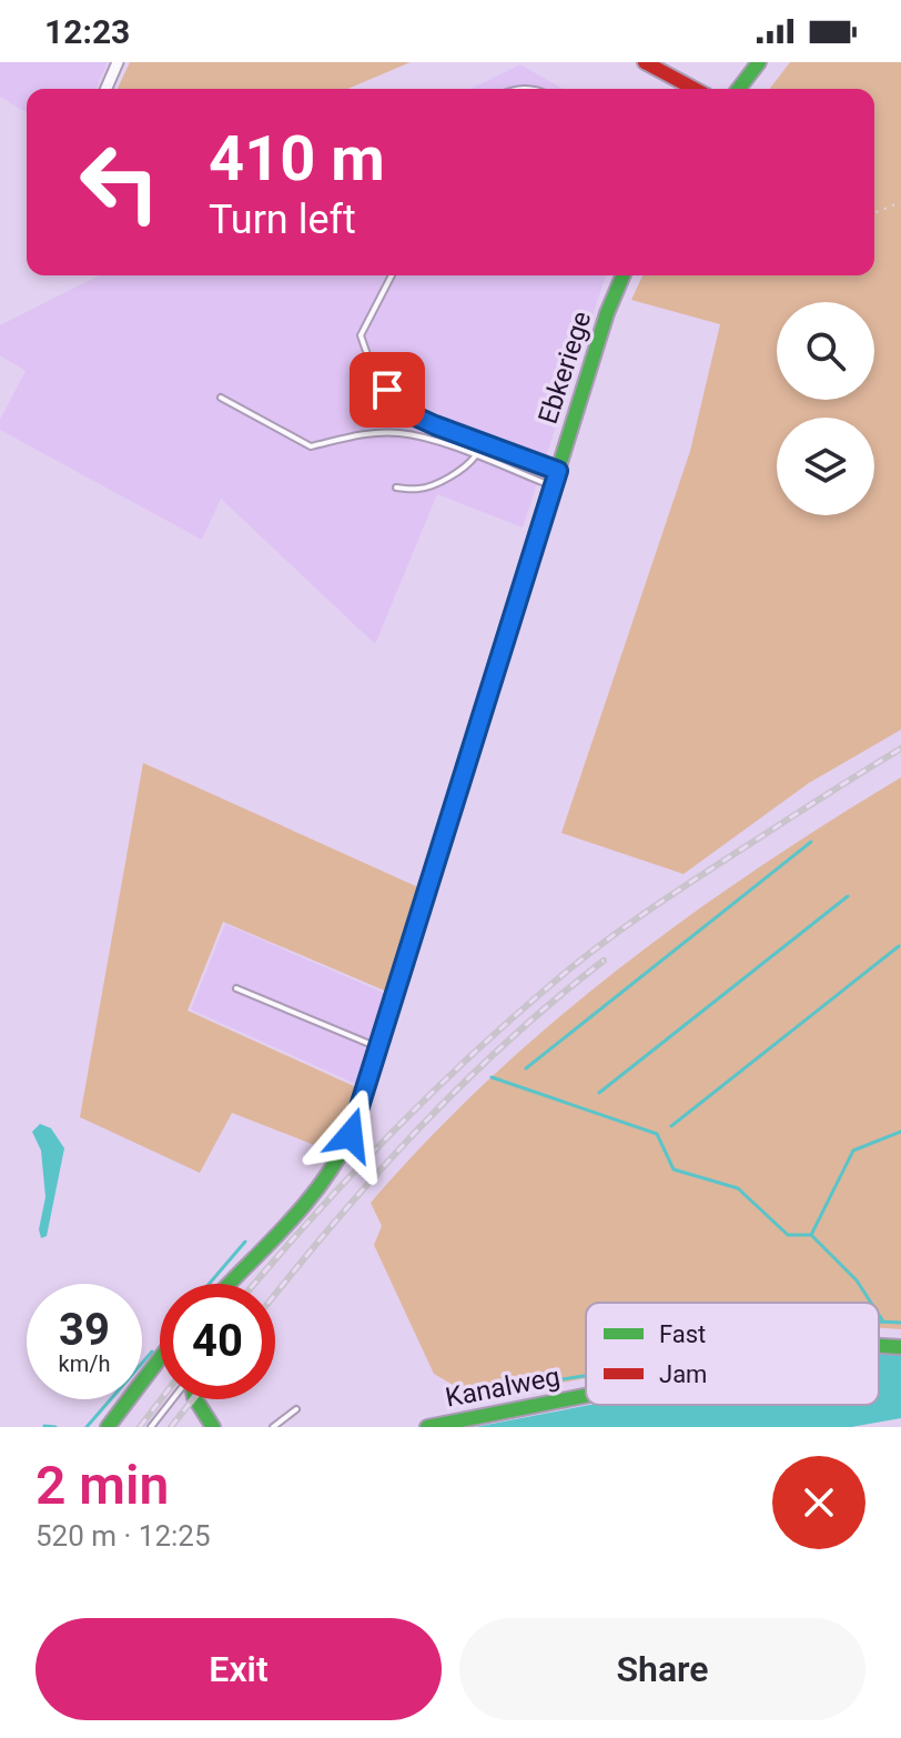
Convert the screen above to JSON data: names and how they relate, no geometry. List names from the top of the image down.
{
  "streets": {
    "street": ["Ebkeriege", "Kanalweg"]
  },
  "legend": ["Fast", "Jam"],
  "page": {
    "status": "12:23",
    "turn": ["410 m", "Turn left"],
    "speed": "39 km/h",
    "limit": "40",
    "heading": ["2 min", "520 m · 12:25"],
    "buttons": ["Exit", "Share"]
  }
}
